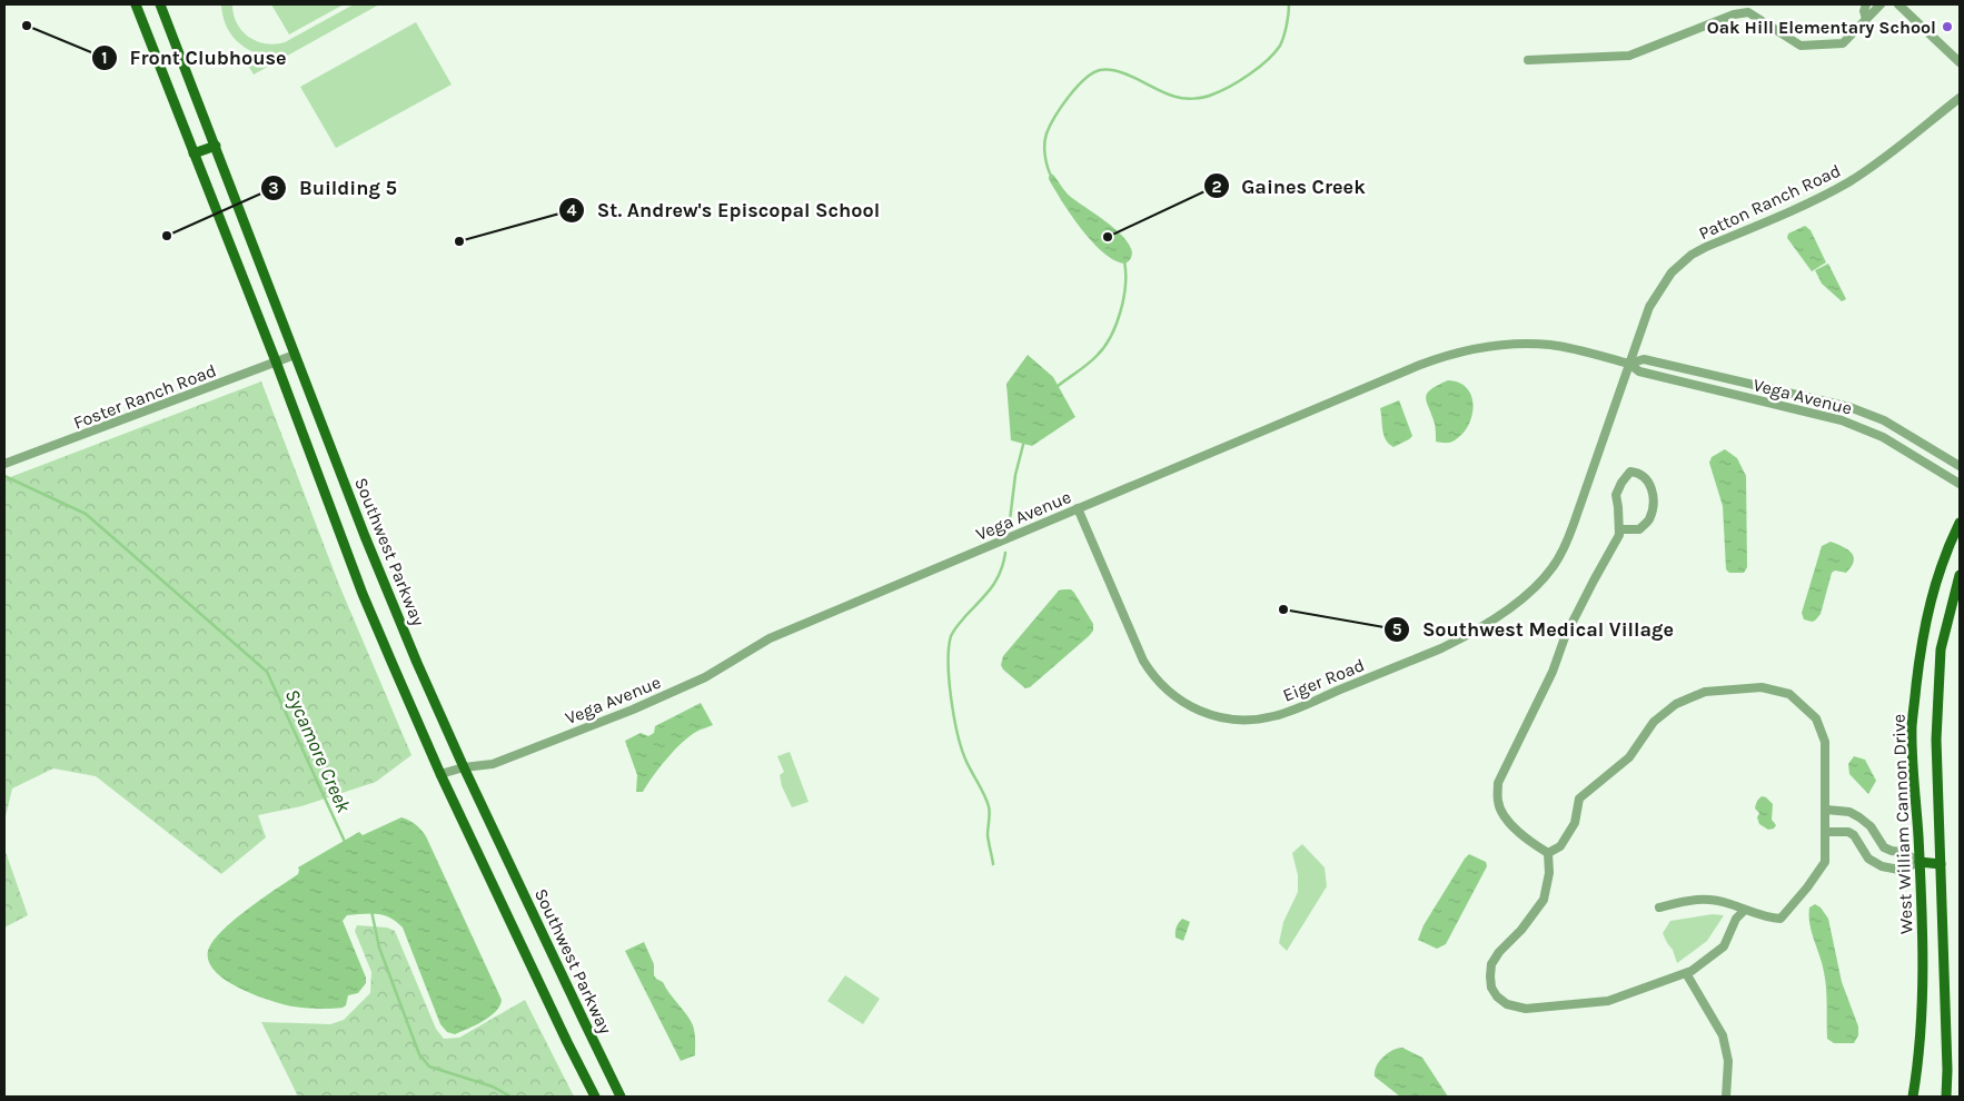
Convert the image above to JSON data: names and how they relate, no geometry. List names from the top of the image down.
{
  "streets": {
    "main road": ["Southwest Parkway", "West William Cannon Drive"],
    "street": [
      "Patton Ranch Road",
      "Foster Ranch Road",
      "Vega Avenue",
      "Eiger Road"
    ]
  },
  "crossings": [
    ["Patton Ranch Road", "Vega Avenue"],
    ["Patton Ranch Road", "Eiger Road"],
    ["Foster Ranch Road", "Southwest Parkway"],
    ["Vega Avenue", "Southwest Parkway"],
    ["Vega Avenue", "Eiger Road"]
  ],
  "water": ["Sycamore Creek"],
  "places": [
    "Front Clubhouse",
    "Oak Hill Elementary School",
    "Building 5",
    "Gaines Creek",
    "St. Andrew's Episcopal School",
    "Southwest Medical Village"
  ]
}
